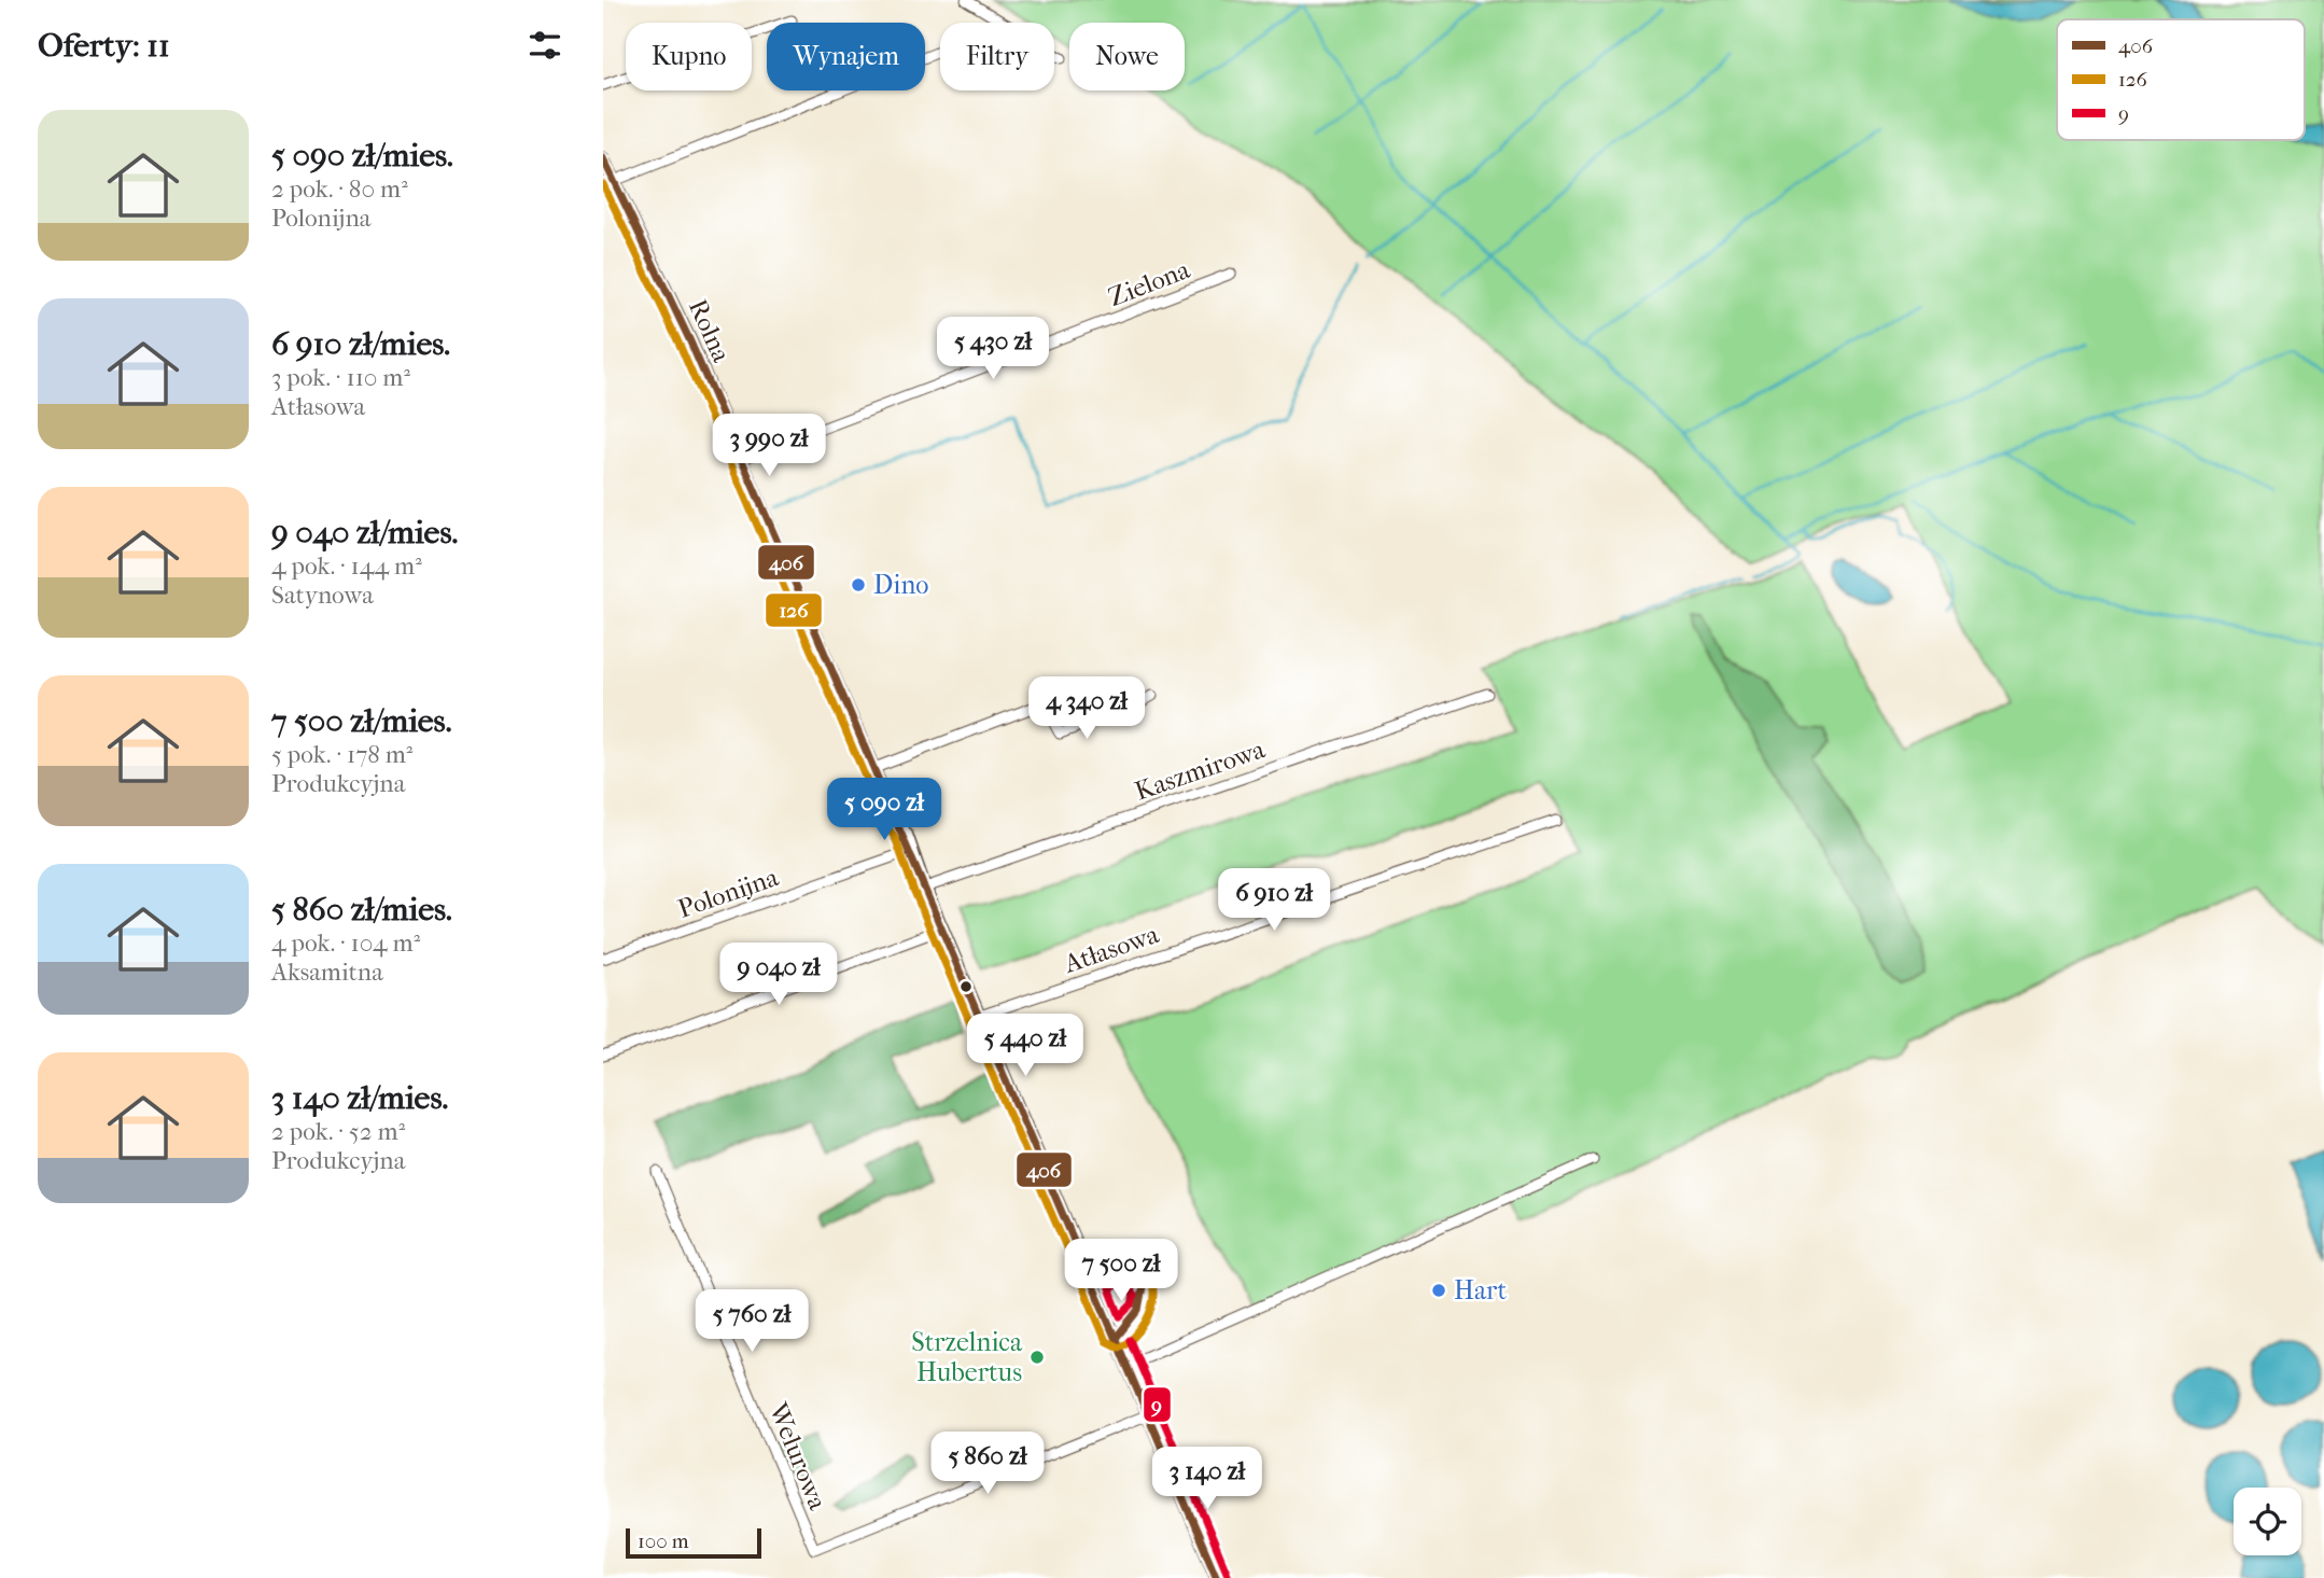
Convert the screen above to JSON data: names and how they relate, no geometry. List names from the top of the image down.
{
  "streets": {
    "street": [
      "Zielona",
      "Rolna",
      "Kaszmirowa",
      "Polonijna",
      "Atłasowa",
      "Welurowa"
    ]
  },
  "crossings": [
    ["Zielona", "Rolna"],
    ["Rolna", "Kaszmirowa"],
    ["Rolna", "Polonijna"],
    ["Rolna", "Atłasowa"],
    ["Rolna", "Welurowa"]
  ],
  "places": ["Dino", "Hart", "Strzelnica Hubertus"],
  "lines": ["transit line 406", "transit line 126", "transit line 9"],
  "legend": ["406", "126", "9"],
  "scale_bar": "100 m",
  "page": {
    "heading": "Oferty: 11",
    "chip": [
      "Kupno",
      "Wynajem",
      "Filtry",
      "Nowe"
    ],
    "list": [
      {
        "name": "5 090 zł/mies.",
        "note": "2 pok. · 80 m² · Polonijna"
      },
      {
        "name": "6 910 zł/mies.",
        "note": "3 pok. · 110 m² · Atłasowa"
      },
      {
        "name": "9 040 zł/mies.",
        "note": "4 pok. · 144 m² · Satynowa"
      },
      {
        "name": "7 500 zł/mies.",
        "note": "5 pok. · 178 m² · Produkcyjna"
      },
      {
        "name": "5 860 zł/mies.",
        "note": "4 pok. · 104 m² · Aksamitna"
      },
      {
        "name": "3 140 zł/mies.",
        "note": "2 pok. · 52 m² · Produkcyjna"
      }
    ],
    "price": [
      "5 430 zł",
      "3 990 zł",
      "4 340 zł",
      "5 090 zł",
      "6 910 zł",
      "9 040 zł",
      "5 440 zł",
      "7 500 zł",
      "5 760 zł",
      "5 860 zł",
      "3 140 zł"
    ],
    "scale": "100 m"
  }
}
